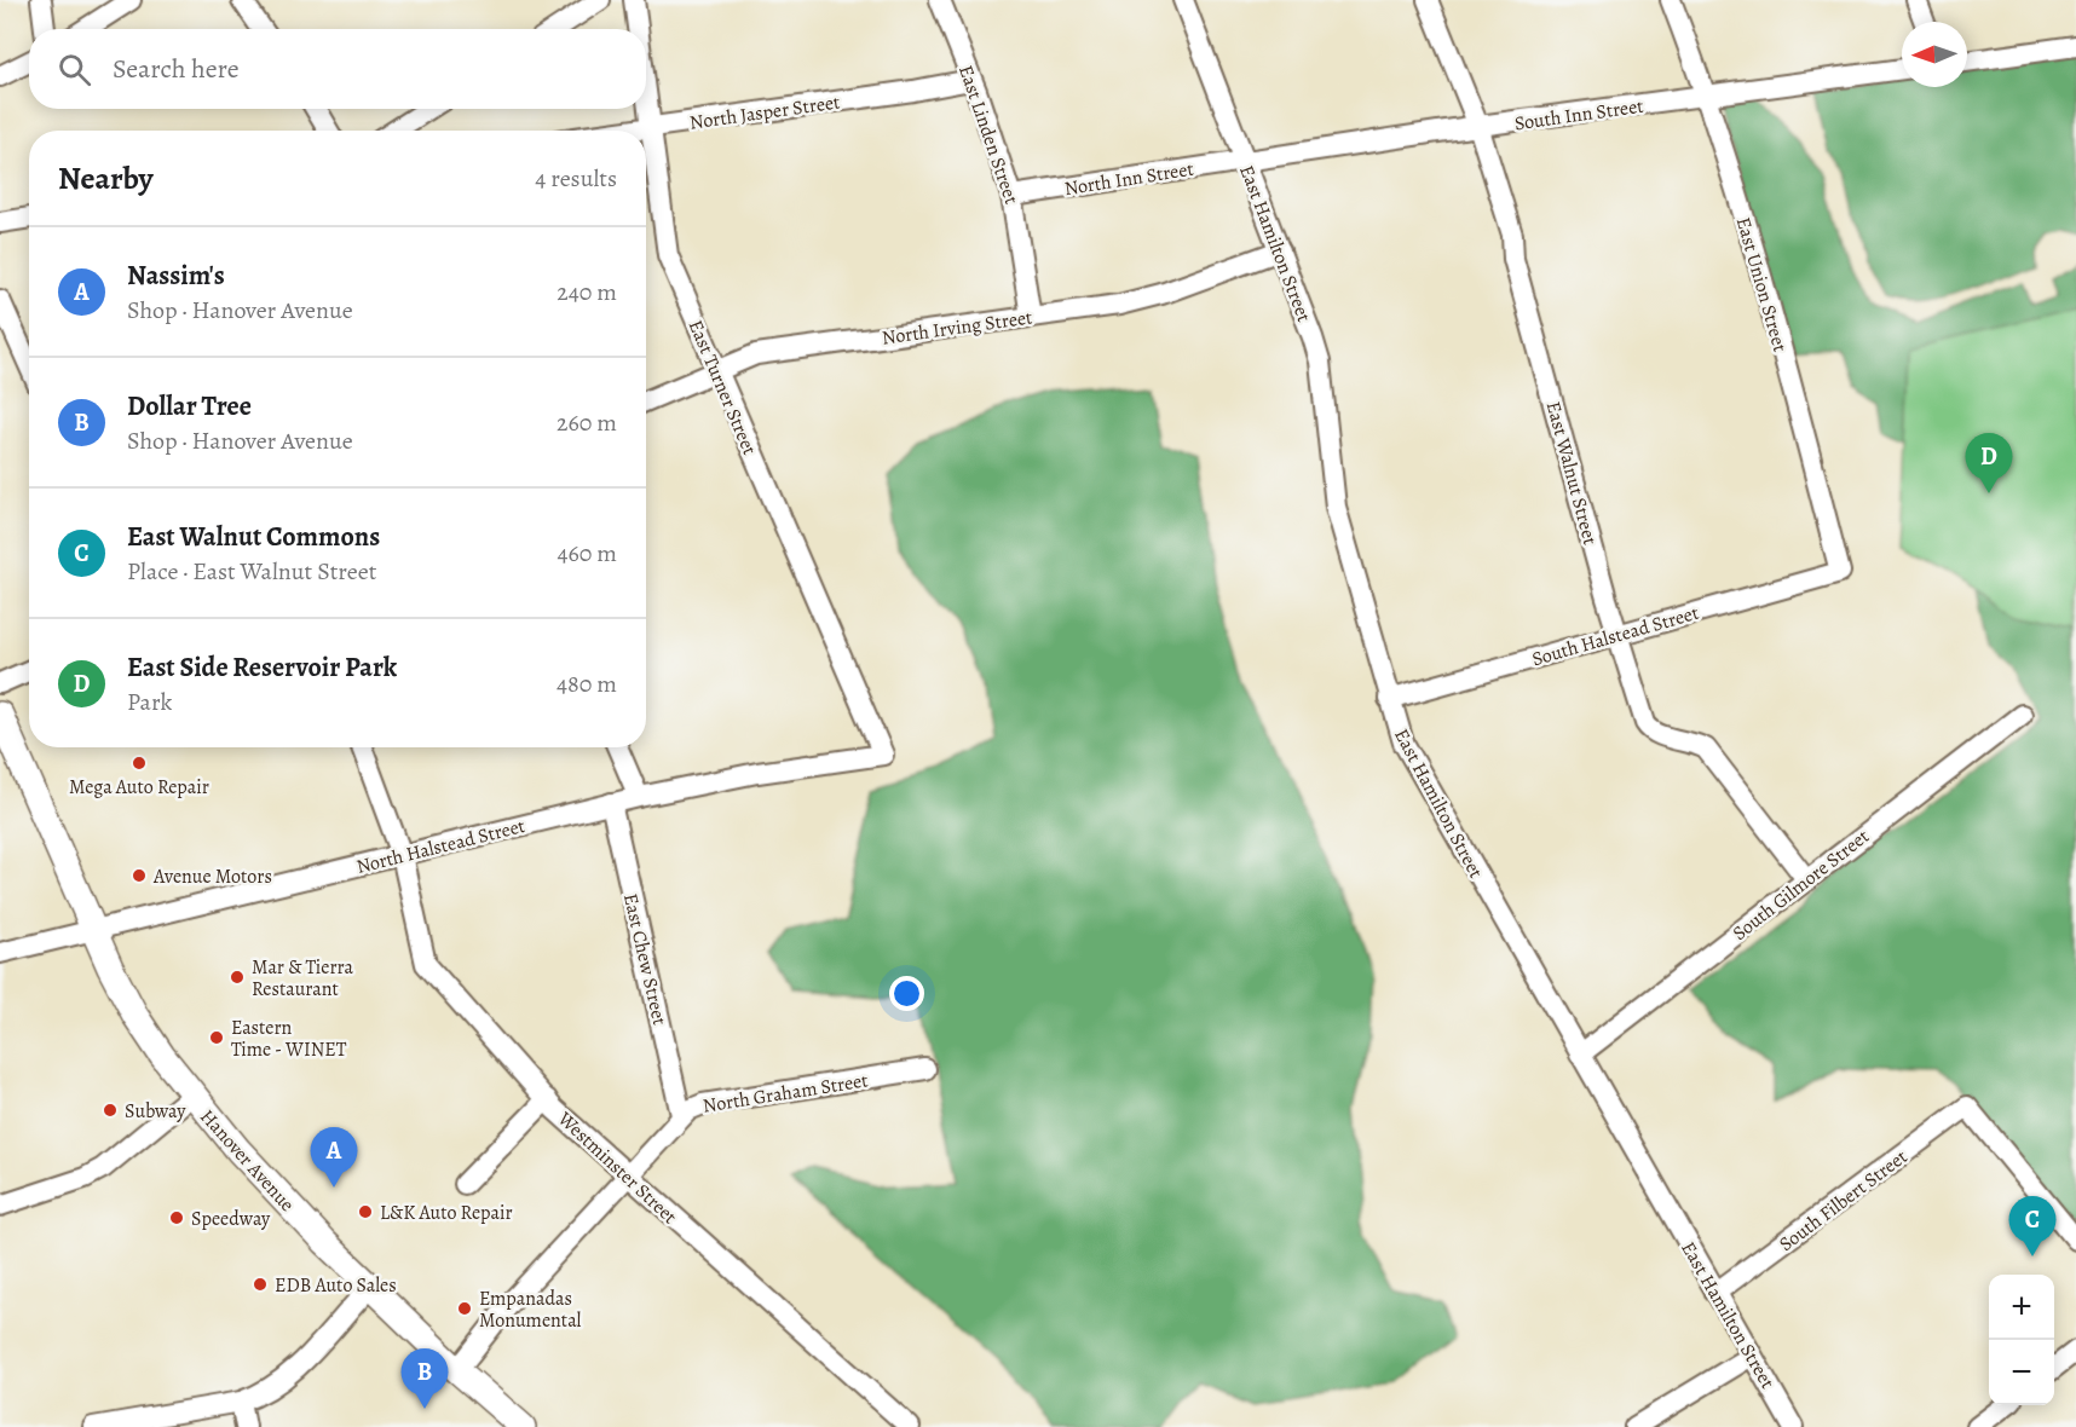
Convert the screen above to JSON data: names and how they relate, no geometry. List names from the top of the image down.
{
  "streets": {
    "main road": ["Hanover Avenue"],
    "street": [
      "North Jasper Street",
      "South Inn Street",
      "East Linden Street",
      "North Inn Street",
      "East Hamilton Street",
      "East Union Street",
      "North Irving Street",
      "East Turner Street",
      "East Walnut Street",
      "South Halstead Street",
      "North Halstead Street",
      "South Gilmore Street",
      "East Chew Street",
      "North Graham Street",
      "Westminster Street",
      "South Filbert Street"
    ]
  },
  "crossings": [
    ["North Jasper Street", "East Linden Street"],
    ["North Jasper Street", "East Turner Street"],
    ["South Inn Street", "North Inn Street"],
    ["South Inn Street", "East Hamilton Street"],
    ["South Inn Street", "East Union Street"],
    ["South Inn Street", "East Walnut Street"],
    ["East Linden Street", "North Inn Street"],
    ["East Linden Street", "North Irving Street"],
    ["North Inn Street", "East Hamilton Street"],
    ["East Hamilton Street", "North Irving Street"],
    ["East Hamilton Street", "South Halstead Street"],
    ["East Hamilton Street", "South Gilmore Street"],
    ["East Hamilton Street", "South Filbert Street"],
    ["East Union Street", "South Halstead Street"],
    ["North Irving Street", "East Turner Street"],
    ["East Turner Street", "North Halstead Street"],
    ["East Walnut Street", "South Halstead Street"],
    ["East Walnut Street", "South Gilmore Street"],
    ["North Halstead Street", "East Chew Street"],
    ["North Halstead Street", "Hanover Avenue"],
    ["North Halstead Street", "Westminster Street"],
    ["East Chew Street", "North Graham Street"],
    ["North Graham Street", "Hanover Avenue"],
    ["North Graham Street", "Westminster Street"]
  ],
  "places": [
    "Mega Auto Repair",
    "Avenue Motors",
    "Mar & Tierra Restaurant",
    "Eastern Time - WINET",
    "Subway",
    "L&K Auto Repair",
    "Speedway",
    "EDB Auto Sales",
    "Empanadas Monumental"
  ],
  "north": "left",
  "page": {
    "search": "Search here",
    "heading": ["Nearby", "4 results"],
    "list": [
      {
        "mark": "A",
        "name": "Nassim's",
        "note": "Shop · Hanover Avenue",
        "value": "240 m"
      },
      {
        "mark": "B",
        "name": "Dollar Tree",
        "note": "Shop · Hanover Avenue",
        "value": "260 m"
      },
      {
        "mark": "C",
        "name": "East Walnut Commons",
        "note": "Place · East Walnut Street",
        "value": "460 m"
      },
      {
        "mark": "D",
        "name": "East Side Reservoir Park",
        "note": "Park",
        "value": "480 m"
      }
    ],
    "pins": [
      "D",
      "A",
      "C",
      "B"
    ],
    "map_buttons": ["+", "−"]
  }
}
